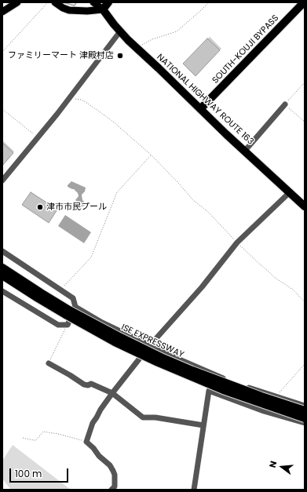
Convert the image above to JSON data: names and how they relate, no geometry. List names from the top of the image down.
{
  "streets": {
    "highway": ["SOUTH-KOUJI BYPASS", "NATIONAL HIGHWAY ROUTE 163", "ISE EXPRESSWAY"]
  },
  "crossings": [
    ["SOUTH-KOUJI BYPASS", "NATIONAL HIGHWAY ROUTE 163"]
  ],
  "places": ["ファミリーマート 津殿村店", "津市市民プール"],
  "scale_bar": "100 m",
  "north": "left"
}
